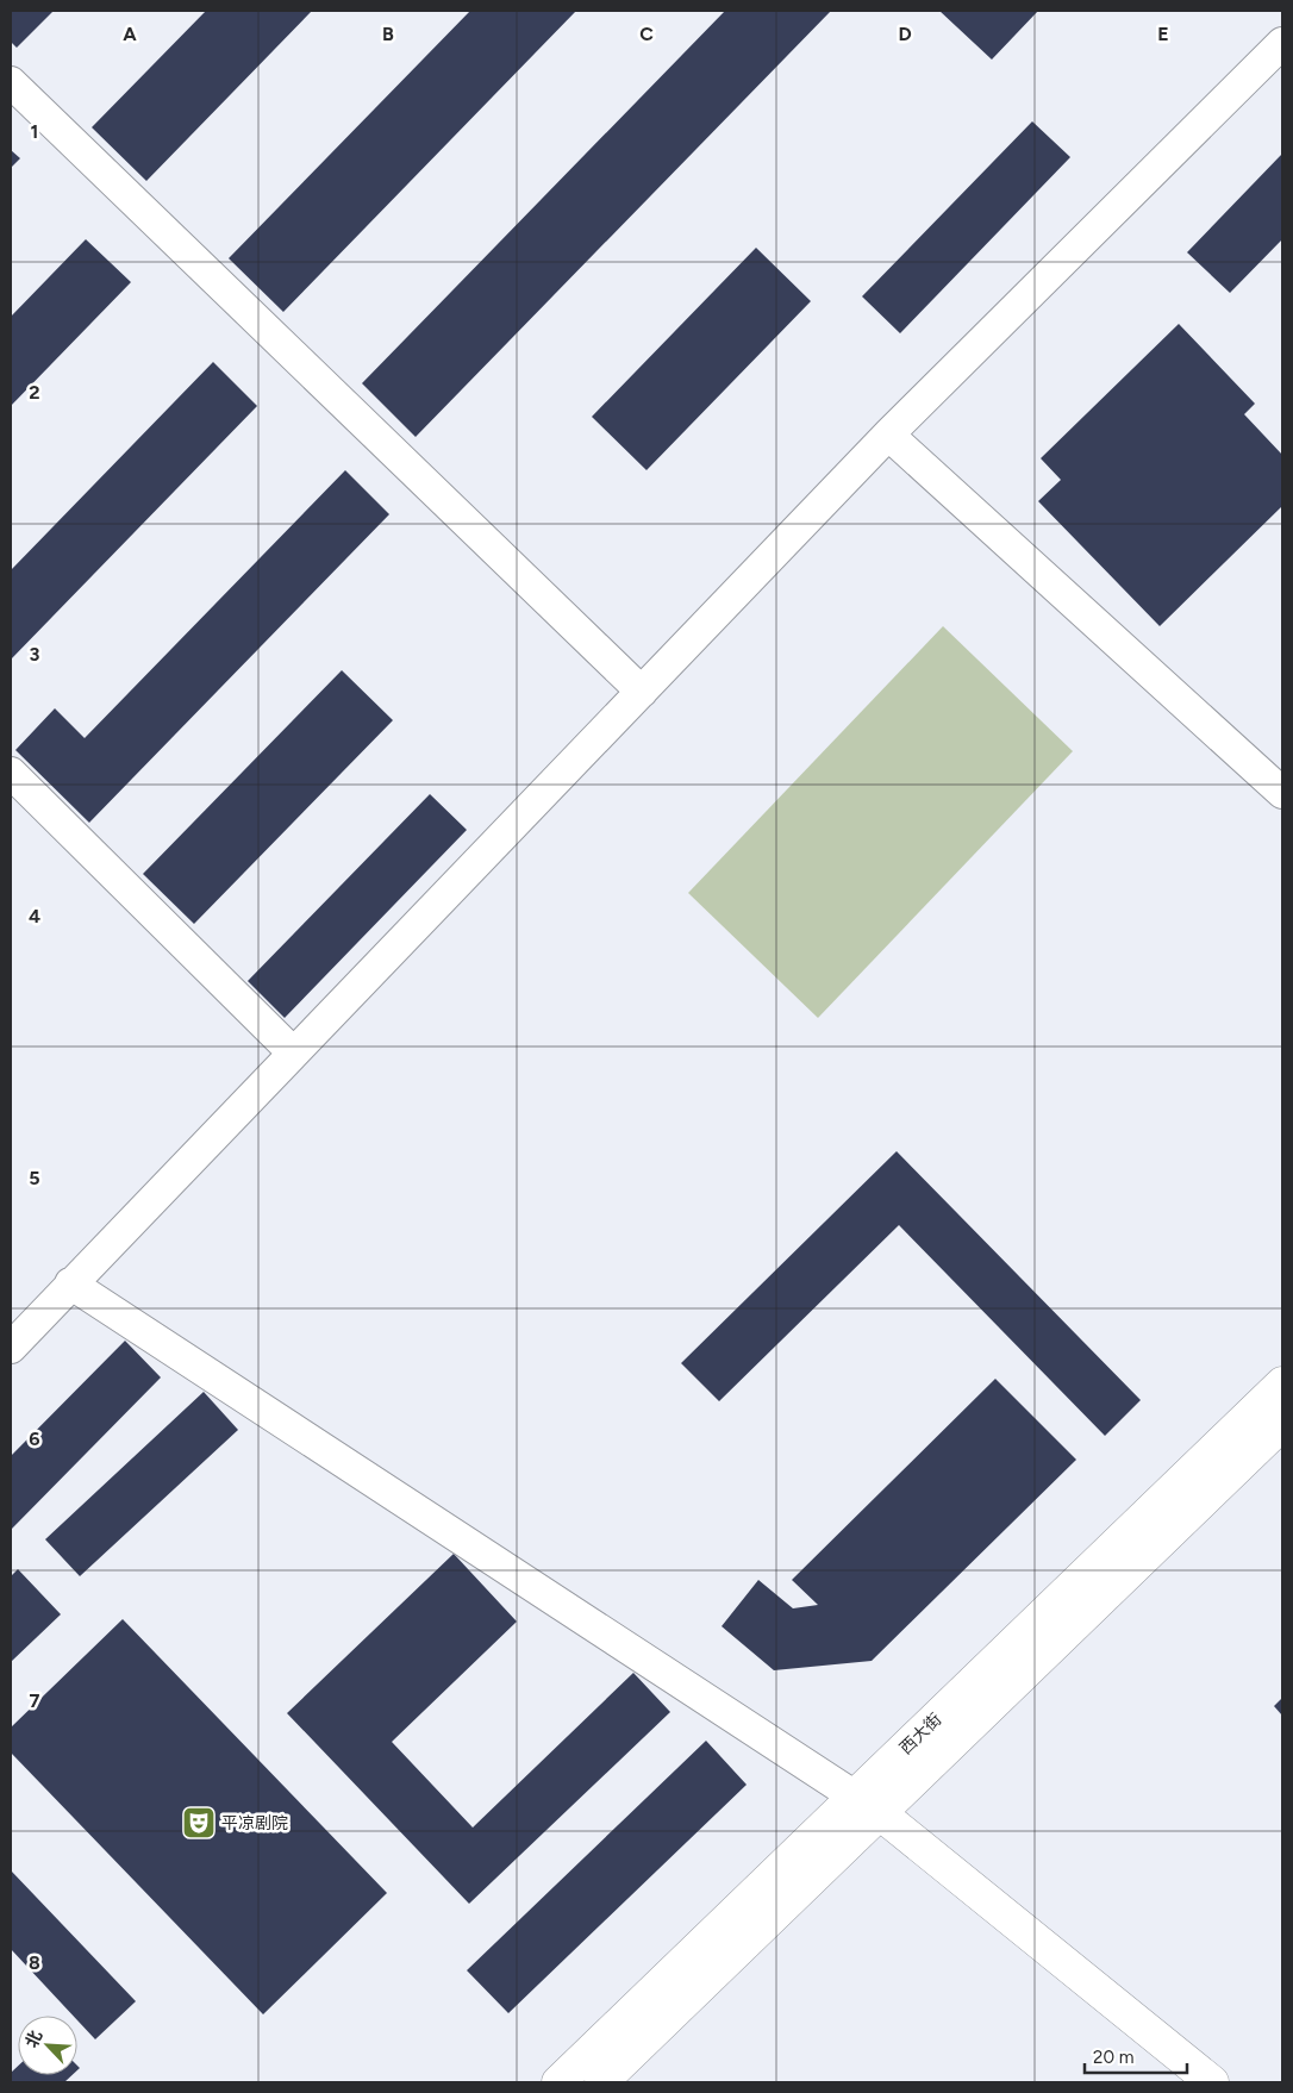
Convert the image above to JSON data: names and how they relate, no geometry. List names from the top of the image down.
{
  "streets": {
    "main road": ["西大街"]
  },
  "places": {
    "theatre": ["平凉剧院"]
  },
  "scale_bar": "20 m",
  "north": "top left",
  "grid": {
    "columns": [
      "A",
      "B",
      "C",
      "D",
      "E"
    ],
    "rows": [
      "1",
      "2",
      "3",
      "4",
      "5",
      "6",
      "7",
      "8"
    ]
  }
}
